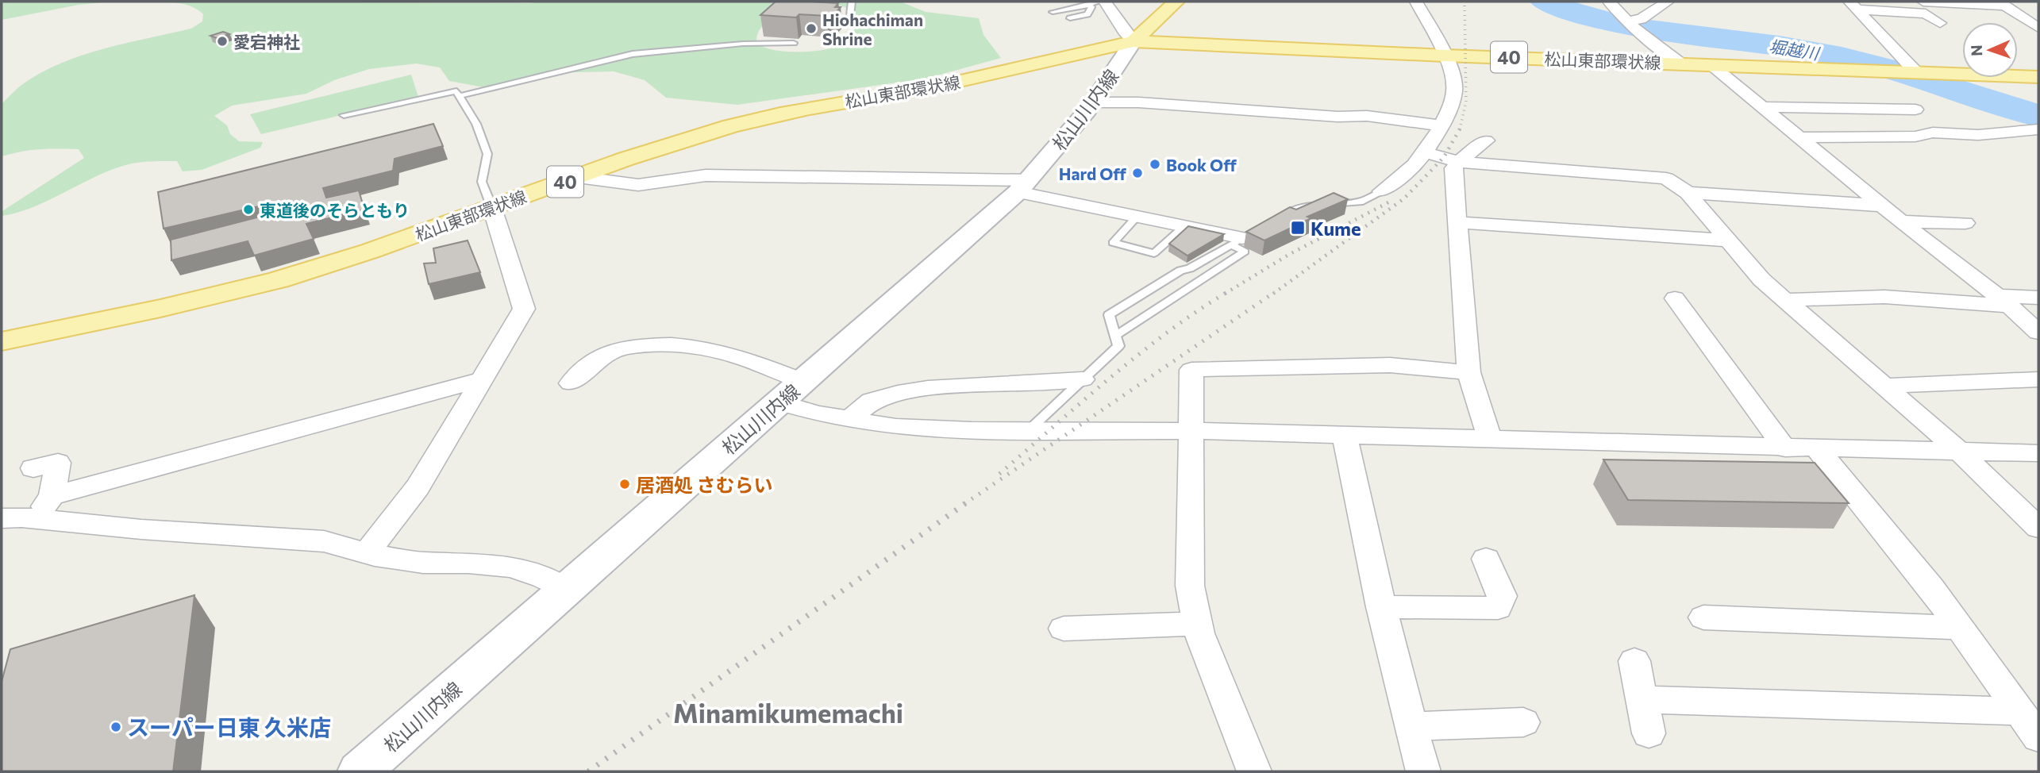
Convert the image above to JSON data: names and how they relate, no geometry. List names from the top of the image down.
{
  "streets": {
    "main road": ["40", "松山東部環状線", "松山川内線"]
  },
  "crossings": [
    ["松山東部環状線", "松山川内線"]
  ],
  "districts": ["Minamikumemachi"],
  "water": ["堀越川"],
  "places": {
    "other": [
      "Hiohachiman Shrine",
      "愛宕神社",
      "Book Off",
      "Hard Off",
      "東道後のそらともり",
      "居酒処 さむらい",
      "スーパー日東 久米店"
    ],
    "transit": ["Kume"]
  },
  "north": "left"
}
